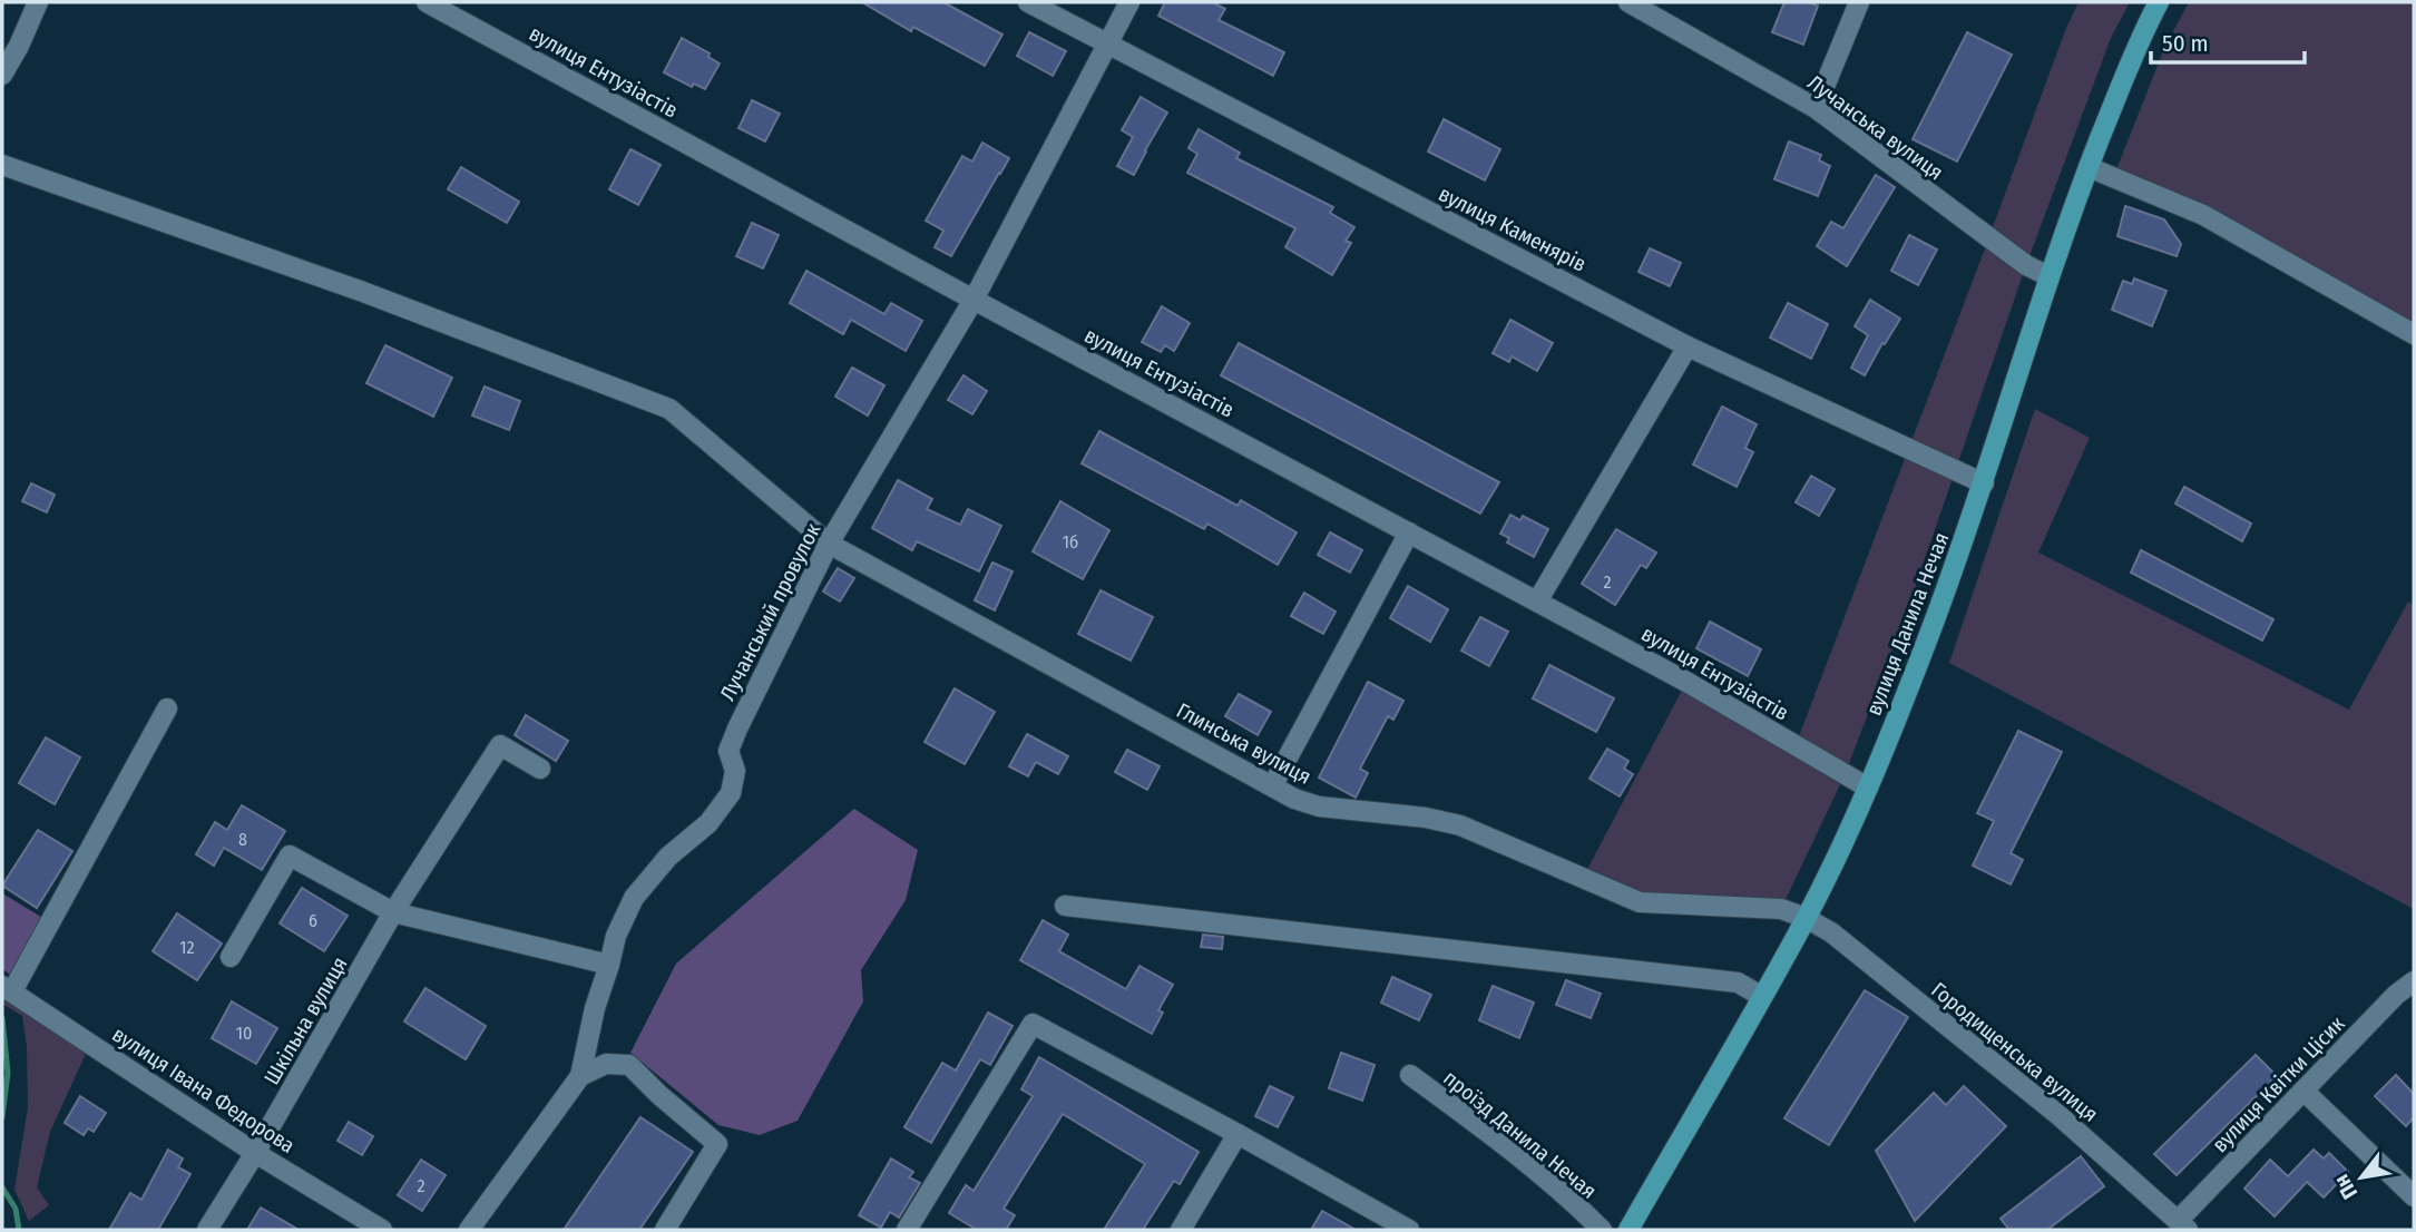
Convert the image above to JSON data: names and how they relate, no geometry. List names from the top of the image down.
{
  "streets": {
    "main road": ["вулиця Данила Нечая"],
    "street": [
      "вулиця Ентузіастів",
      "Лучанська вулиця",
      "вулиця Каменярів",
      "Лучанський провулок",
      "Глинська вулиця",
      "Шкільна вулиця",
      "Городищенська вулиця",
      "вулиця Квітки Цісик",
      "вулиця Івана Федорова",
      "проїзд Данила Нечая"
    ]
  },
  "crossings": [
    ["вулиця Ентузіастів", "Лучанський провулок"],
    ["вулиця Ентузіастів", "вулиця Данила Нечая"],
    ["Лучанська вулиця", "вулиця Данила Нечая"],
    ["вулиця Каменярів", "Лучанський провулок"],
    ["вулиця Каменярів", "вулиця Данила Нечая"],
    ["Лучанський провулок", "Глинська вулиця"],
    ["вулиця Данила Нечая", "Глинська вулиця"],
    ["вулиця Данила Нечая", "Городищенська вулиця"],
    ["Глинська вулиця", "Городищенська вулиця"],
    ["Шкільна вулиця", "вулиця Івана Федорова"],
    ["Городищенська вулиця", "вулиця Квітки Цісик"]
  ],
  "house_numbers": [
    "1б",
    "2",
    "8",
    "6",
    "12",
    "10",
    "2"
  ],
  "scale_bar": "50 m",
  "north": "bottom left"
}
